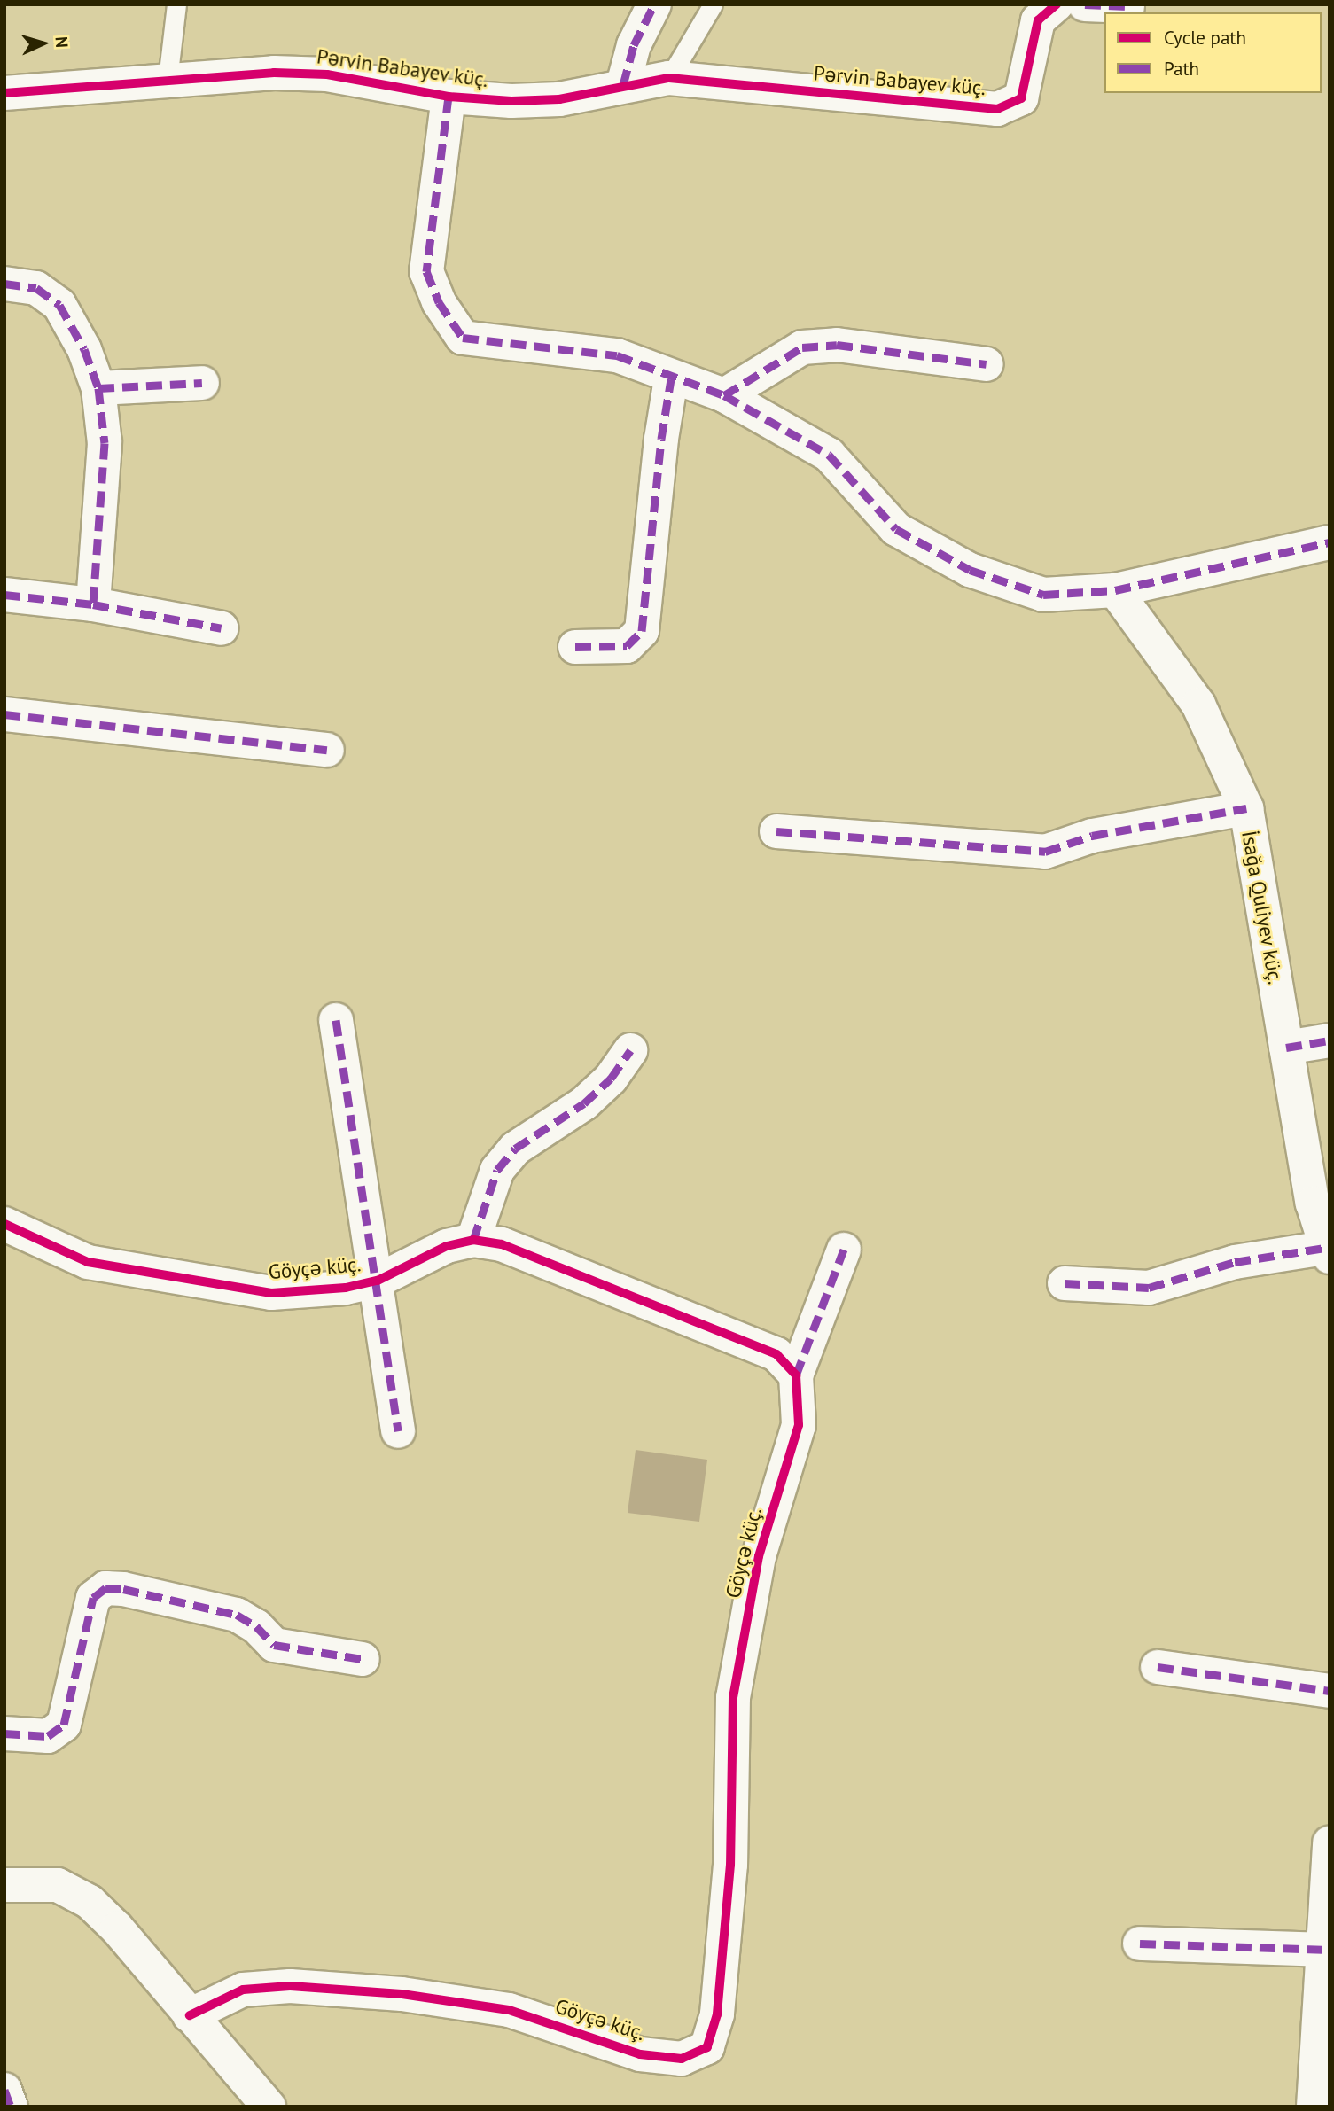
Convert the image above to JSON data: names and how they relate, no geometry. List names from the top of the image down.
{
  "streets": {
    "street": ["Pərvin Babayev küç.", "İsağa Quliyev küç.", "Göyçə küç."]
  },
  "legend": ["Cycle path", "Path"],
  "north": "right"
}
